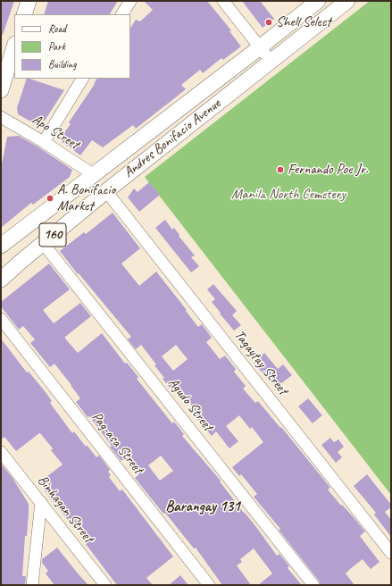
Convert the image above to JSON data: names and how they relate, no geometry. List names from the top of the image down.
{
  "streets": {
    "main road": ["Andres Bonifacio Avenue", "160"],
    "street": [
      "Apo Street",
      "Tagaytay Street",
      "Agudo Street",
      "Pag-asa Street",
      "Binhagan Street"
    ]
  },
  "crossings": [
    ["Apo Street", "Andres Bonifacio Avenue"],
    ["Andres Bonifacio Avenue", "Tagaytay Street"],
    ["Andres Bonifacio Avenue", "Agudo Street"]
  ],
  "districts": ["Barangay 131"],
  "parks": ["Manila North Cemetery"],
  "places": ["Shell Select", "Fernando Poe Jr.", "A. Bonifacio Market"],
  "legend": ["Road", "Park", "Building"]
}
